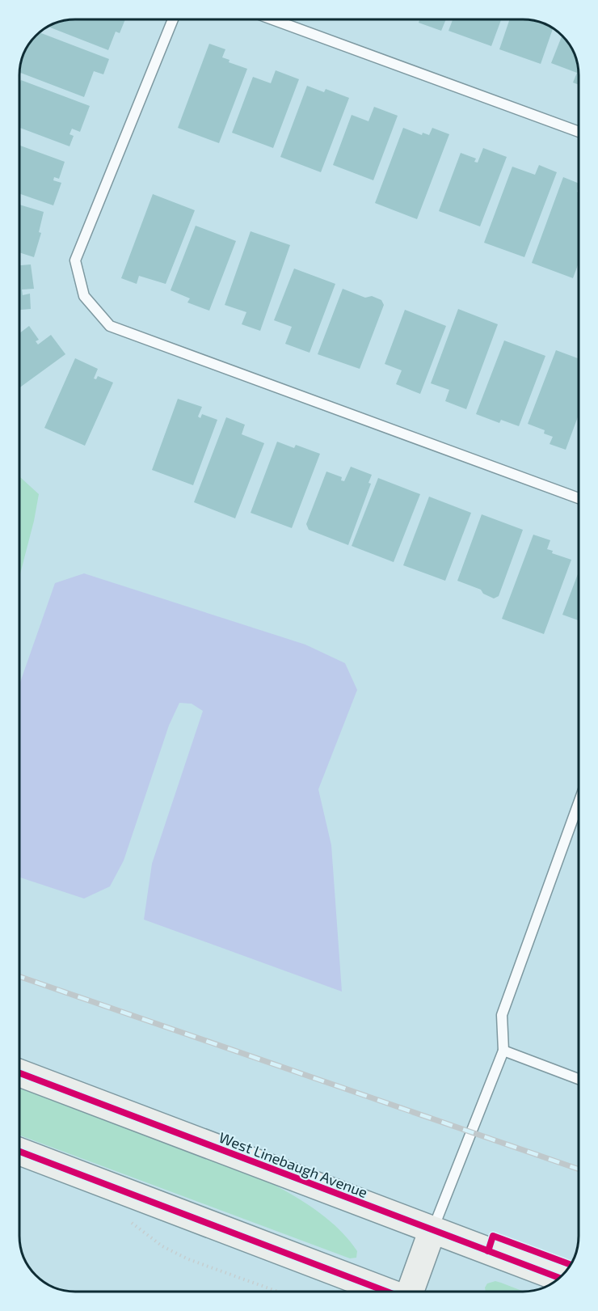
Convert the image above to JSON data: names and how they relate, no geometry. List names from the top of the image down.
{
  "streets": {
    "main road": ["West Linebaugh Avenue"]
  }
}
